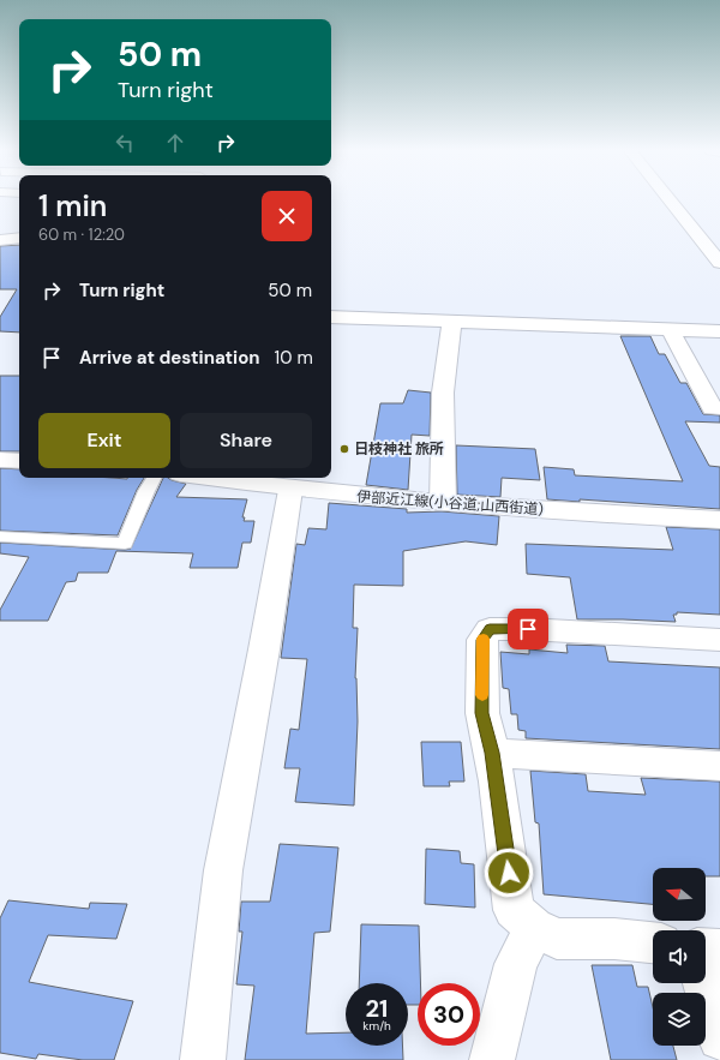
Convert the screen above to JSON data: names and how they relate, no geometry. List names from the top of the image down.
{
  "streets": {
    "street": ["伊部近江線(小谷道;山西街道)"]
  },
  "places": ["日枝神社 旅所"],
  "north": "left",
  "page": {
    "turn": ["50 m", "Turn right"],
    "heading": ["1 min", "60 m · 12:20"],
    "list": [
      {
        "name": "Turn right",
        "value": "50 m"
      },
      {
        "name": "Arrive at destination",
        "value": "10 m"
      }
    ],
    "buttons": ["Exit", "Share"],
    "speed": "21 km/h",
    "limit": "30"
  }
}
